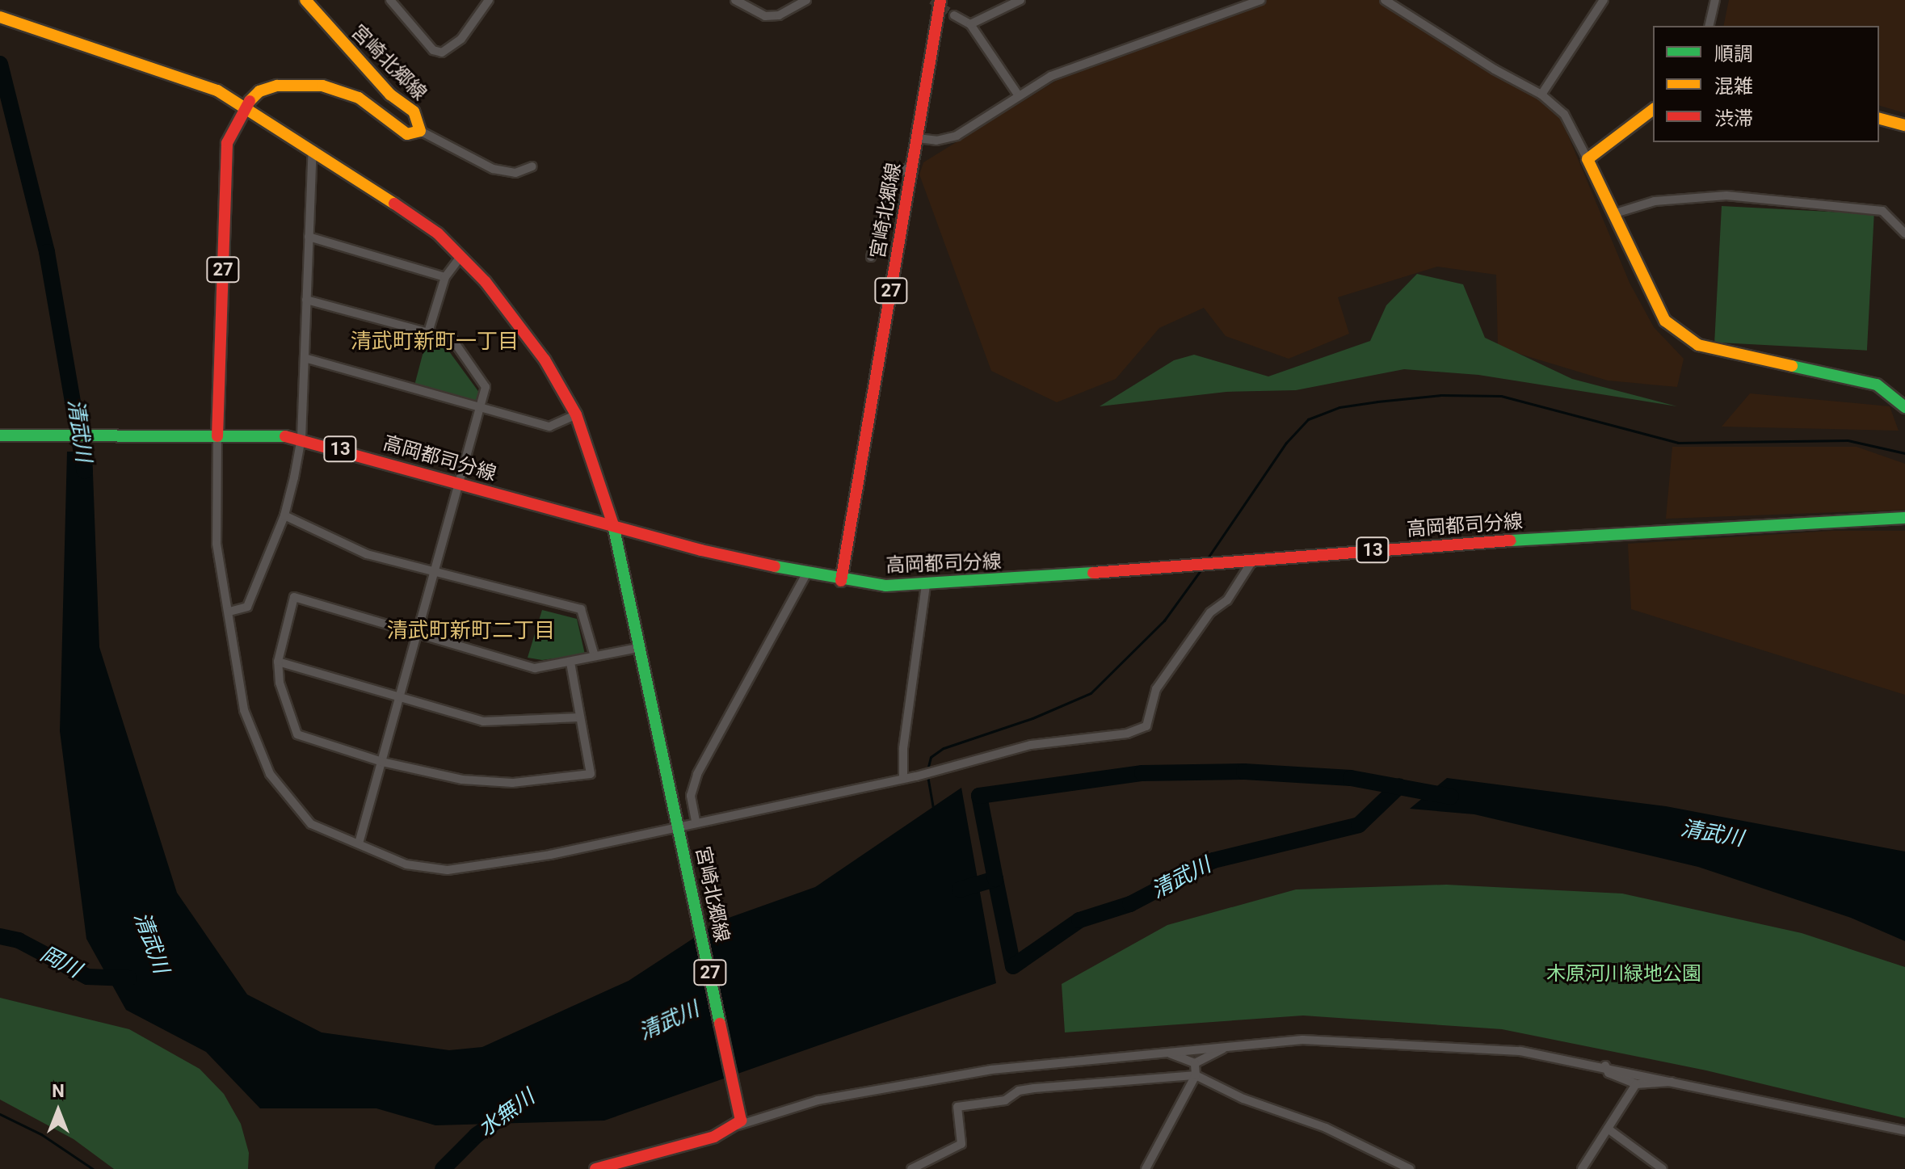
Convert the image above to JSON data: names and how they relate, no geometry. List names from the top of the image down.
{
  "streets": {
    "main road": [
      "宮崎北郷線",
      "27",
      "13",
      "高岡都司分線"
    ]
  },
  "crossings": [
    ["宮崎北郷線", "高岡都司分線"]
  ],
  "districts": ["清武町新町一丁目", "清武町新町二丁目"],
  "water": ["清武川", "岡川", "水無川"],
  "parks": ["木原河川緑地公園"],
  "legend": ["順調", "混雑", "渋滞"],
  "north": "top"
}
